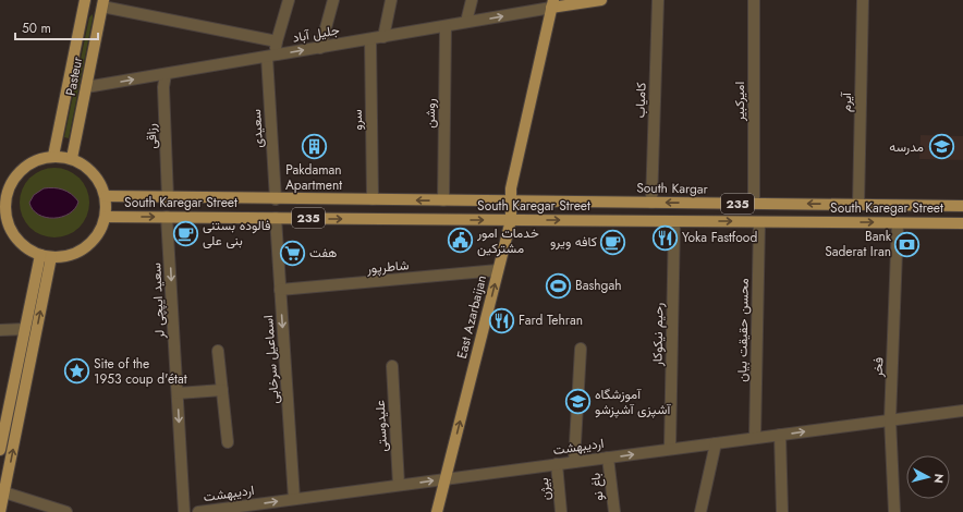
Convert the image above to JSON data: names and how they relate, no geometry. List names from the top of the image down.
{
  "streets": {
    "main road": [
      "Pasteur",
      "South Kargar",
      "South Karegar Street",
      "235",
      "East Azarbaijan"
    ],
    "street": [
      "جلیل آباد",
      "کامیاب",
      "امیرکبیر",
      "آیرم",
      "روشن",
      "سرو",
      "سعیدی",
      "رزاقی",
      "شاطرپور",
      "سعید ایپچی لر",
      "محسن حقیقت بیان",
      "رحیم نیکوکار",
      "اسماعیل سرخابی",
      "فخر",
      "علیدوستی",
      "اردیبهشت",
      "باغ نو",
      "بیژن"
    ]
  },
  "crossings": [
    ["جلیل آباد", "Pasteur"],
    ["جلیل آباد", "روشن"],
    ["جلیل آباد", "سرو"],
    ["جلیل آباد", "سعیدی"],
    ["جلیل آباد", "رزاقی"],
    ["جلیل آباد", "East Azarbaijan"],
    ["Pasteur", "South Karegar Street"],
    ["کامیاب", "South Kargar"],
    ["امیرکبیر", "South Kargar"],
    ["آیرم", "South Kargar"],
    ["روشن", "South Karegar Street"],
    ["سرو", "South Karegar Street"],
    ["سعیدی", "South Karegar Street"],
    ["رزاقی", "South Karegar Street"],
    ["South Kargar", "South Karegar Street"],
    ["South Kargar", "East Azarbaijan"],
    ["South Karegar Street", "سعید ایپچی لر"],
    ["South Karegar Street", "East Azarbaijan"],
    ["South Karegar Street", "محسن حقیقت بیان"],
    ["South Karegar Street", "رحیم نیکوکار"],
    ["South Karegar Street", "اسماعیل سرخابی"],
    ["South Karegar Street", "فخر"],
    ["شاطرپور", "East Azarbaijan"],
    ["شاطرپور", "اسماعیل سرخابی"],
    ["East Azarbaijan", "اردیبهشت"],
    ["محسن حقیقت بیان", "اردیبهشت"],
    ["رحیم نیکوکار", "اردیبهشت"],
    ["اسماعیل سرخابی", "اردیبهشت"],
    ["فخر", "اردیبهشت"],
    ["علیدوستی", "اردیبهشت"],
    ["اردیبهشت", "باغ نو"],
    ["اردیبهشت", "بیژن"]
  ],
  "one_way": [
    "جلیل آباد",
    "South Kargar",
    "South Karegar Street",
    "East Azarbaijan",
    "اردیبهشت"
  ],
  "places": {
    "building": ["Pakdaman Apartment"],
    "school or university": ["مدرسه", "آموزشگاه آشپزی آشپزشو"],
    "cafe": ["فالوده بستنی بنی علی", "کافه ویرو"],
    "restaurant": ["Yoka Fastfood", "Fard Tehran"],
    "public building": ["خدمات امور مشترکین"],
    "bank": ["Bank Saderat Iran"],
    "supermarket": ["هفت"],
    "sports": ["Bashgah"],
    "place": ["Site of the 1953 coup d'état"]
  },
  "scale_bar": "50 m",
  "north": "right"
}
